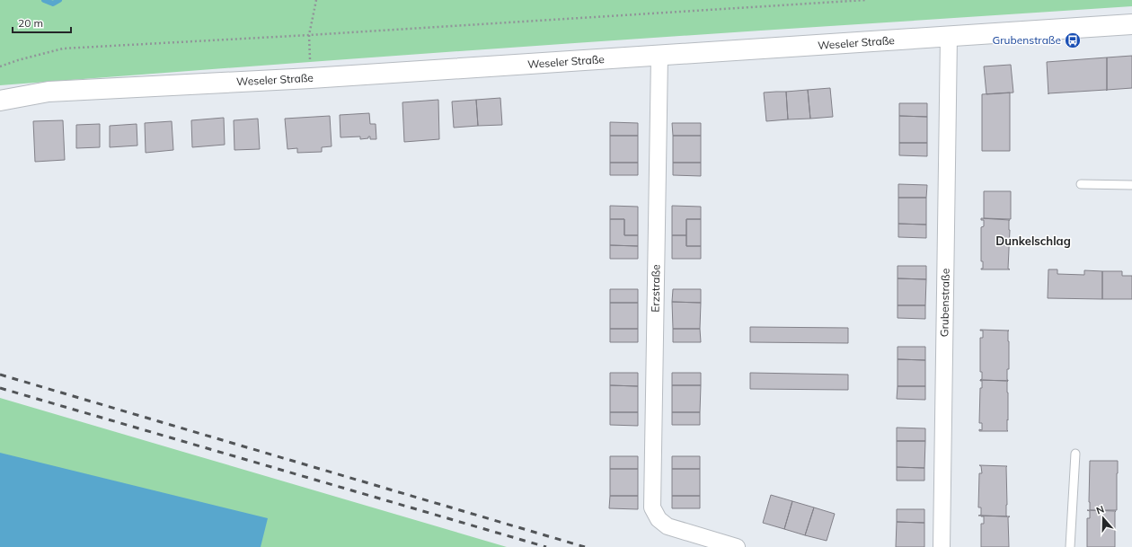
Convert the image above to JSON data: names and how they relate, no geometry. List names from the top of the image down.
{
  "streets": {
    "main road": ["Weseler Straße"],
    "street": ["Erzstraße", "Grubenstraße"]
  },
  "crossings": [
    ["Weseler Straße", "Erzstraße"],
    ["Weseler Straße", "Grubenstraße"]
  ],
  "districts": ["Dunkelschlag"],
  "places": {
    "bus stop": ["Grubenstraße"]
  },
  "scale_bar": "20 m",
  "north": "top"
}
